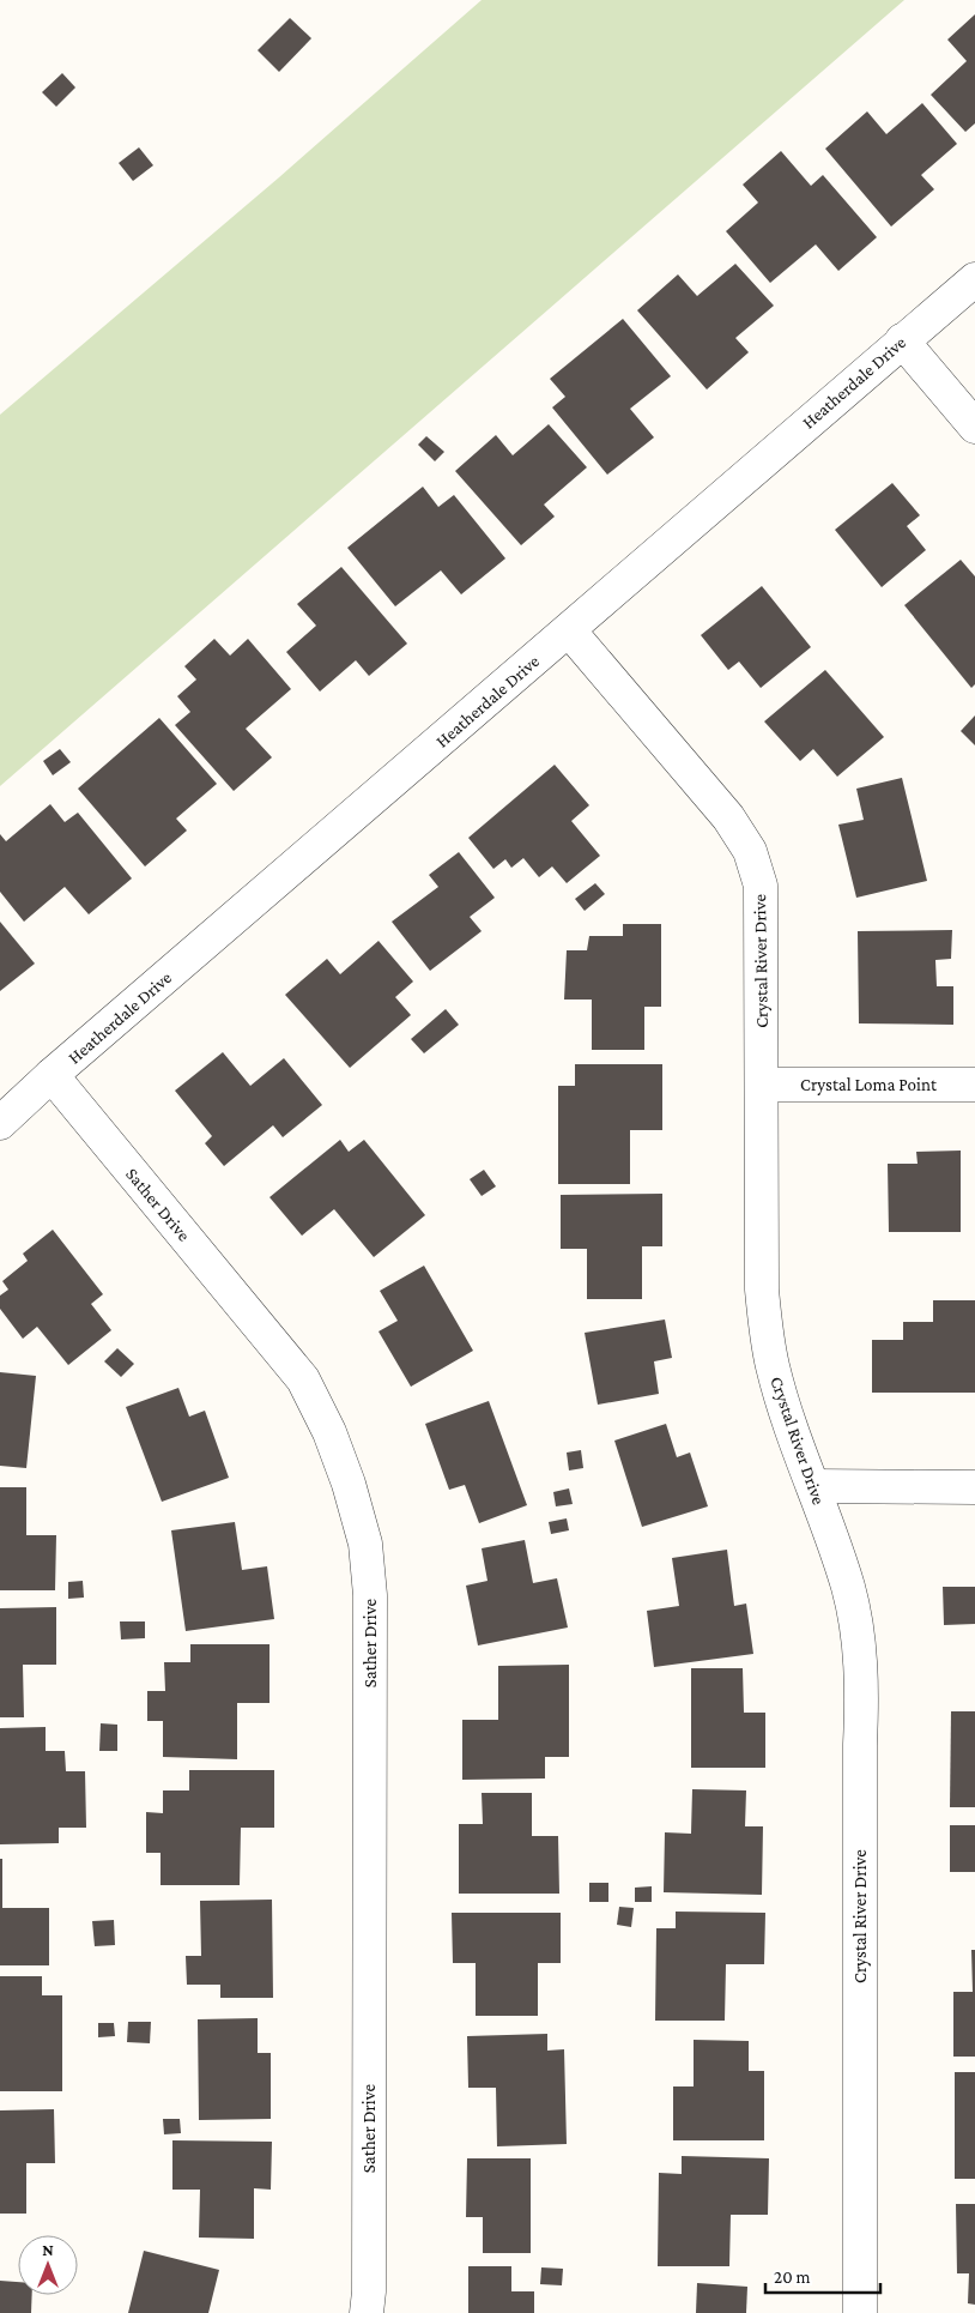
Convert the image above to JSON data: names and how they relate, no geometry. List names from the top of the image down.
{
  "streets": {
    "street": [
      "Heatherdale Drive",
      "Crystal River Drive",
      "Crystal Loma Point",
      "Sather Drive"
    ]
  },
  "crossings": [
    ["Heatherdale Drive", "Crystal River Drive"],
    ["Heatherdale Drive", "Sather Drive"],
    ["Crystal River Drive", "Crystal Loma Point"]
  ],
  "scale_bar": "20 m",
  "north": "top"
}
